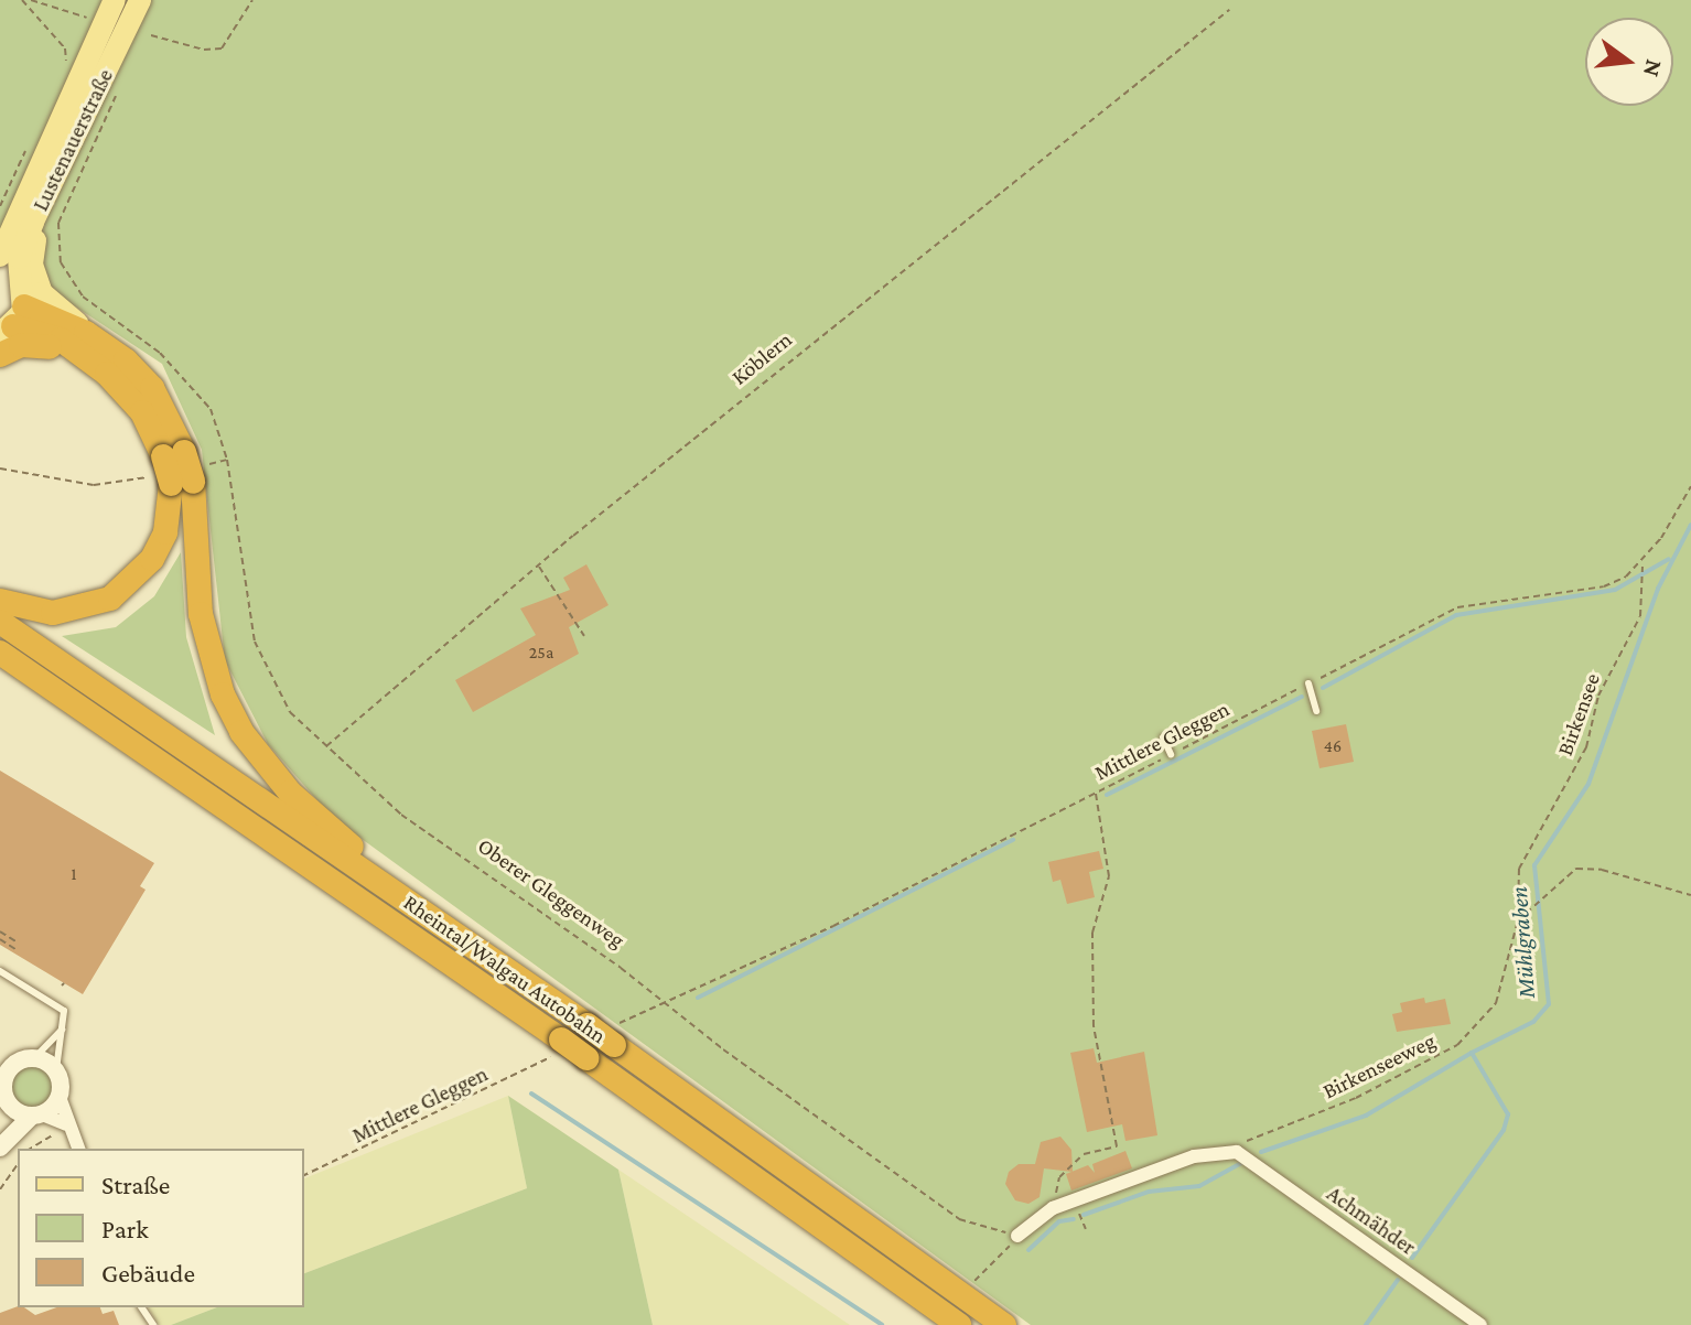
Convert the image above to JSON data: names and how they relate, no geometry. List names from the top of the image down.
{
  "streets": {
    "highway": ["Rheintal/Walgau Autobahn"],
    "main road": ["Lustenauerstraße"],
    "street": ["Achmähder"],
    "path": [
      "Köblern",
      "Birkensee",
      "Mittlere Gleggen",
      "Oberer Gleggenweg",
      "Birkenseeweg"
    ]
  },
  "crossings": [
    ["Köblern", "Oberer Gleggenweg"],
    ["Birkensee", "Mittlere Gleggen"],
    ["Birkensee", "Birkenseeweg"],
    ["Mittlere Gleggen", "Oberer Gleggenweg"],
    ["Mittlere Gleggen", "Rheintal/Walgau Autobahn"],
    ["Birkenseeweg", "Achmähder"]
  ],
  "water": ["Mühlgraben"],
  "house_numbers": ["25a", "46", "1"],
  "legend": ["Straße", "Park", "Gebäude"],
  "north": "right"
}
